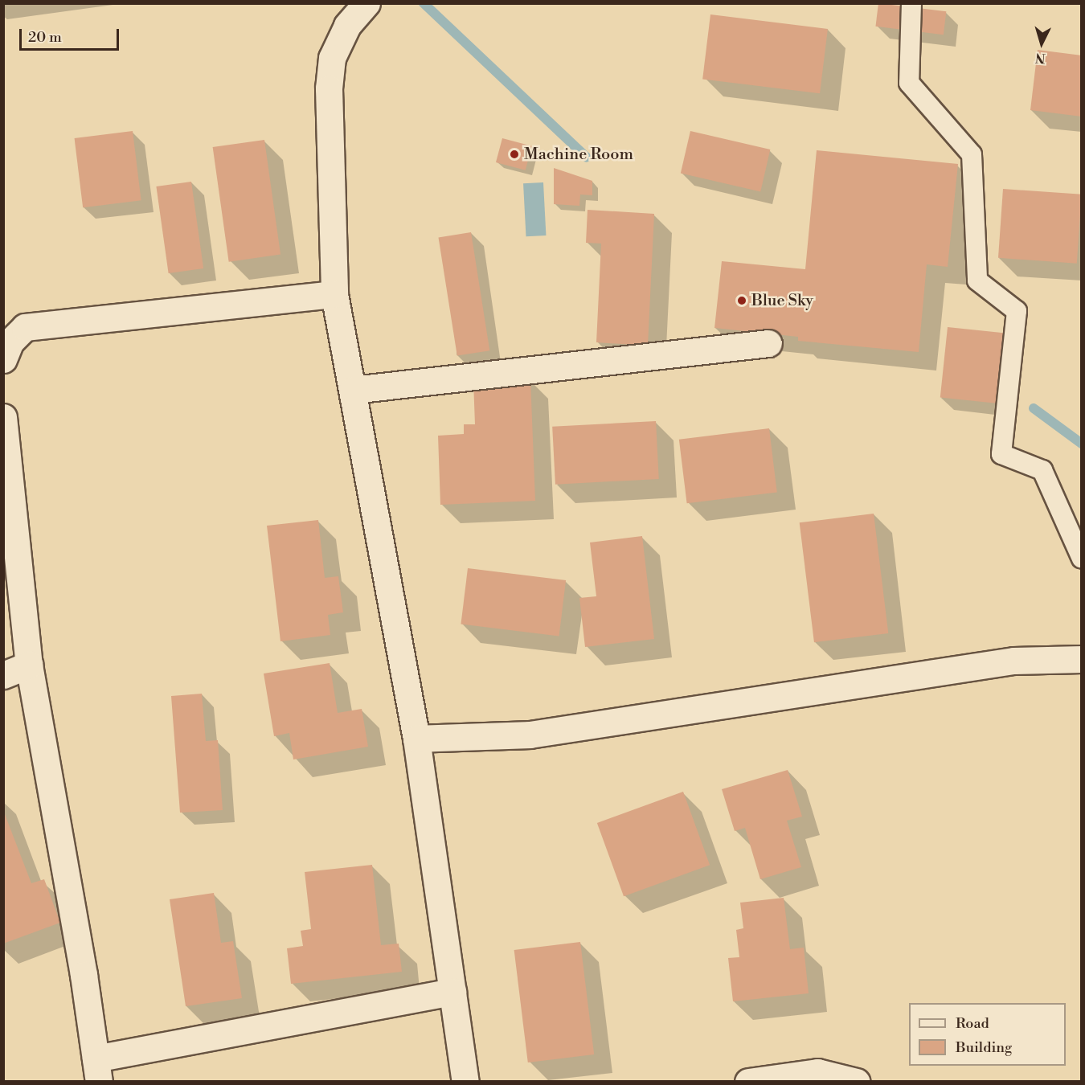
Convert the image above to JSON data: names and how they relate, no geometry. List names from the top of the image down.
{
  "places": ["Machine Room", "Blue Sky"],
  "legend": ["Road", "Building"],
  "scale_bar": "20 m",
  "north": "bottom"
}
